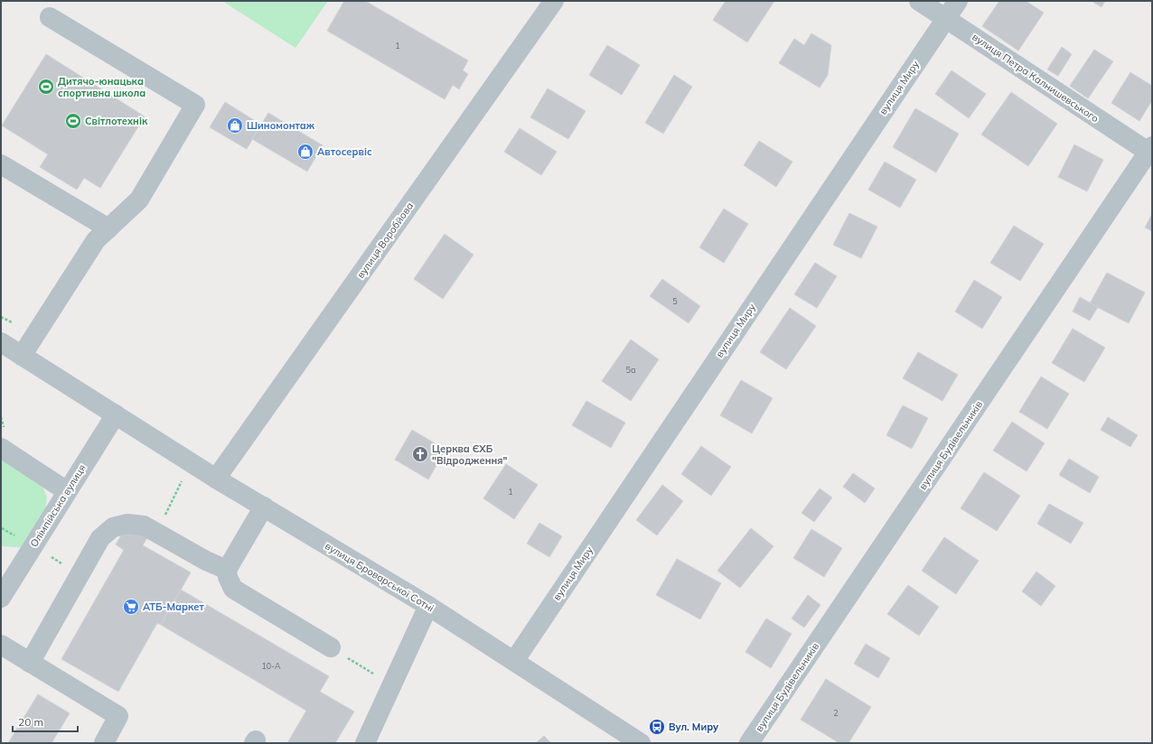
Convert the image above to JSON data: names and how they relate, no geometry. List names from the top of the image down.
{
  "streets": {
    "street": [
      "вулиця Петра Калнишевського",
      "вулиця Миру",
      "вулиця Воробйова",
      "вулиця Будівельників",
      "Олімпійська вулиця",
      "вулиця Броварської Сотні"
    ]
  },
  "crossings": [
    ["вулиця Петра Калнишевського", "вулиця Миру"],
    ["вулиця Петра Калнишевського", "вулиця Будівельників"],
    ["вулиця Миру", "вулиця Броварської Сотні"],
    ["вулиця Воробйова", "вулиця Броварської Сотні"],
    ["Олімпійська вулиця", "вулиця Броварської Сотні"]
  ],
  "places": {
    "sports": ["Дитячо-юнацька спортивна школа", "Світлотехнік"],
    "shop": ["Шиномонтаж", "Автосервіс"],
    "church": ["Церква ЄХБ \"Відродження\""],
    "supermarket": ["АТБ-Маркет"],
    "bus stop": ["Вул. Миру"]
  },
  "house_numbers": [
    "1",
    "5",
    "5а",
    "1",
    "10-А",
    "2"
  ],
  "scale_bar": "20 m"
}
